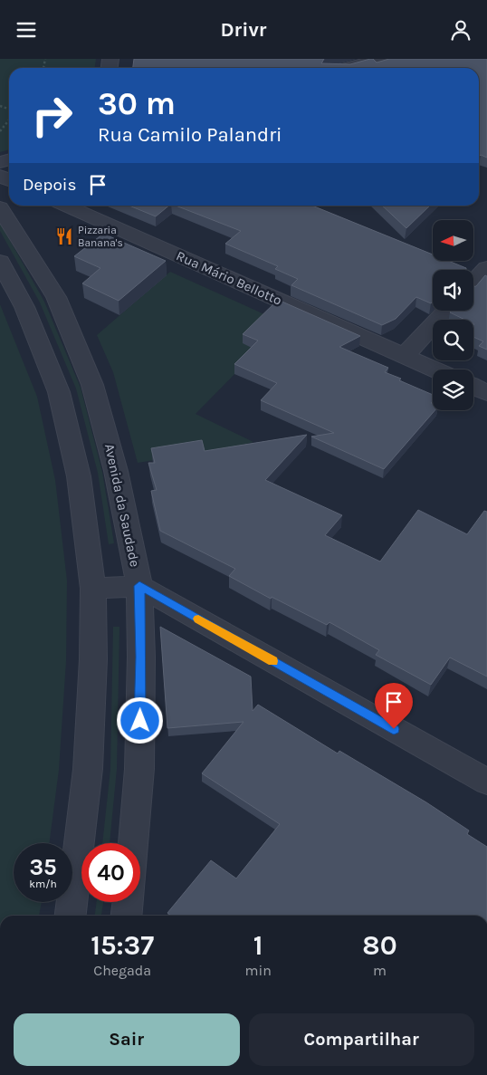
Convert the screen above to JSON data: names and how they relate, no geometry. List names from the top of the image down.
{
  "streets": {
    "street": ["Rua Mário Bellotto", "Avenida da Saudade"]
  },
  "places": {
    "restaurant": ["Pizzaria Banana's"]
  },
  "north": "left",
  "page": {
    "header": "Drivr",
    "turn": ["30 m", "Rua Camilo Palandri"],
    "then": "Depois",
    "speed": "35 km/h",
    "limit": "40",
    "eta": [
      "15:37",
      "Chegada",
      "1",
      "min",
      "80",
      "m"
    ],
    "buttons": ["Sair", "Compartilhar"]
  }
}
